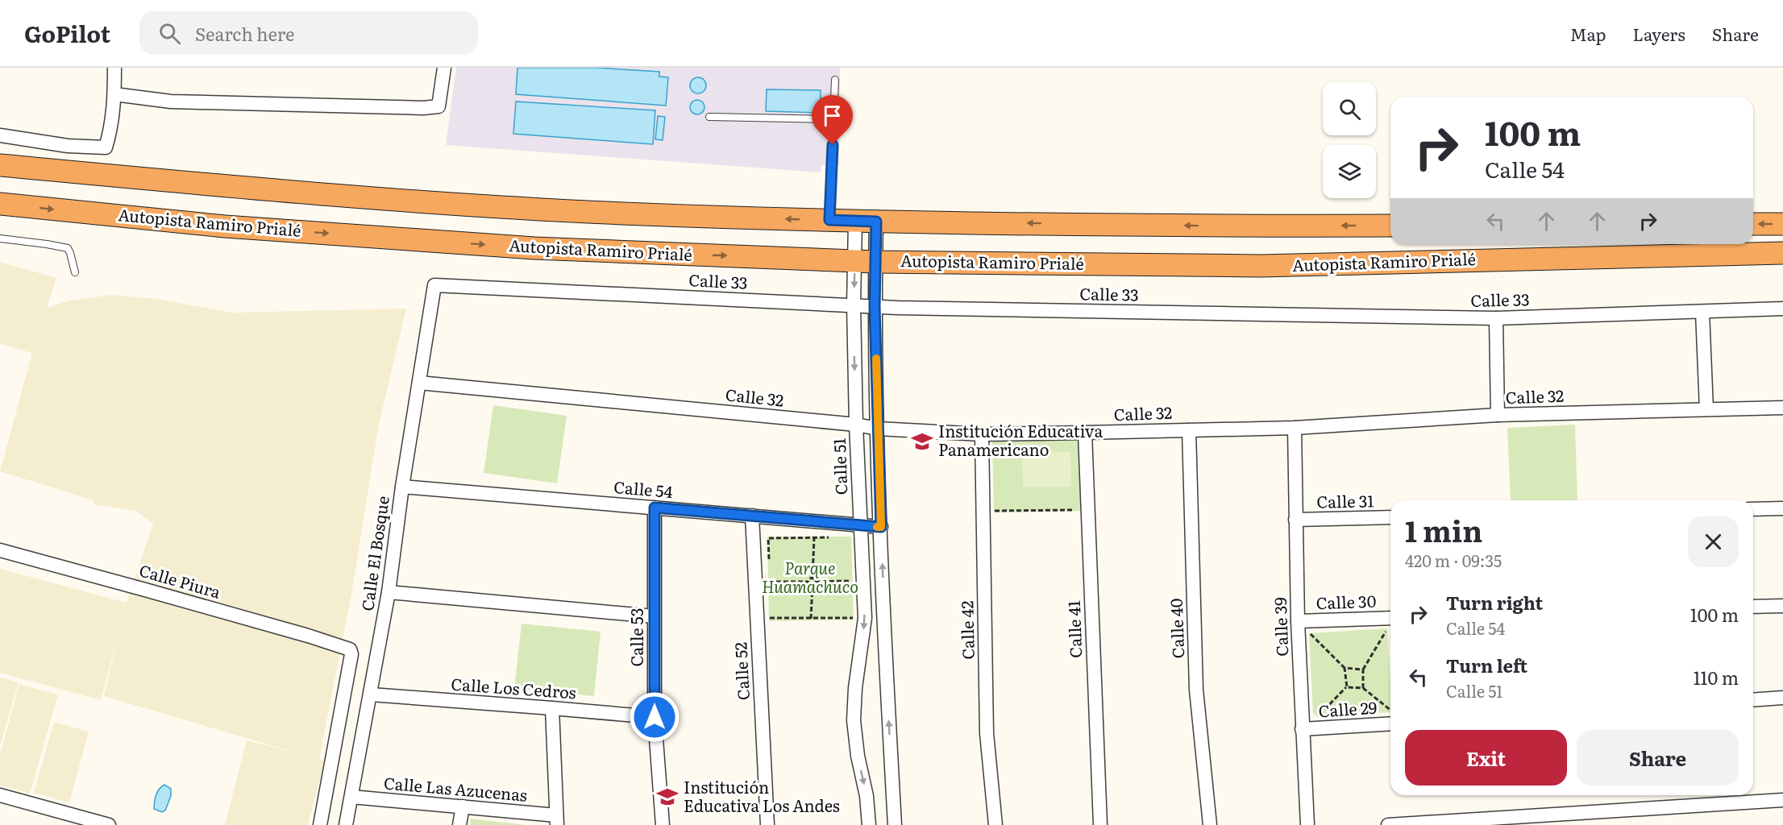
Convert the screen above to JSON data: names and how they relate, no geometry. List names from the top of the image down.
{
  "streets": {
    "highway": ["Autopista Ramiro Prialé"],
    "street": [
      "Calle 33",
      "Calle 32",
      "Calle 51",
      "Calle 54",
      "Calle 31",
      "Calle El Bosque",
      "Calle Piura",
      "Calle 30",
      "Calle 39",
      "Calle 40",
      "Calle 41",
      "Calle 42",
      "Calle 53",
      "Calle 52",
      "Calle Los Cedros",
      "Calle 29",
      "Calle Las Azucenas"
    ]
  },
  "crossings": [
    ["Autopista Ramiro Prialé", "Calle 51"],
    ["Calle 33", "Calle 51"],
    ["Calle 33", "Calle El Bosque"],
    ["Calle 32", "Calle 51"],
    ["Calle 32", "Calle El Bosque"],
    ["Calle 32", "Calle 39"],
    ["Calle 32", "Calle 40"],
    ["Calle 32", "Calle 41"],
    ["Calle 32", "Calle 42"],
    ["Calle 51", "Calle 54"],
    ["Calle 54", "Calle El Bosque"],
    ["Calle 54", "Calle 53"],
    ["Calle 54", "Calle 52"],
    ["Calle 31", "Calle 39"],
    ["Calle El Bosque", "Calle Los Cedros"],
    ["Calle El Bosque", "Calle Las Azucenas"],
    ["Calle 30", "Calle 39"],
    ["Calle 39", "Calle 29"],
    ["Calle 53", "Calle Los Cedros"]
  ],
  "parks": ["Parque Huamachuco"],
  "places": {
    "school or university": ["Institución Educativa Panamericano", "Institución Educativa Los Andes"]
  },
  "page": {
    "header": "GoPilot",
    "search": "Search here",
    "nav": ["Map", "Layers", "Share"],
    "turn": ["100 m", "Calle 54"],
    "heading": ["1 min", "420 m · 09:35"],
    "list": [
      {
        "name": "Turn right",
        "note": "Calle 54",
        "value": "100 m"
      },
      {
        "name": "Turn left",
        "note": "Calle 51",
        "value": "110 m"
      }
    ],
    "buttons": ["Exit", "Share"]
  }
}
